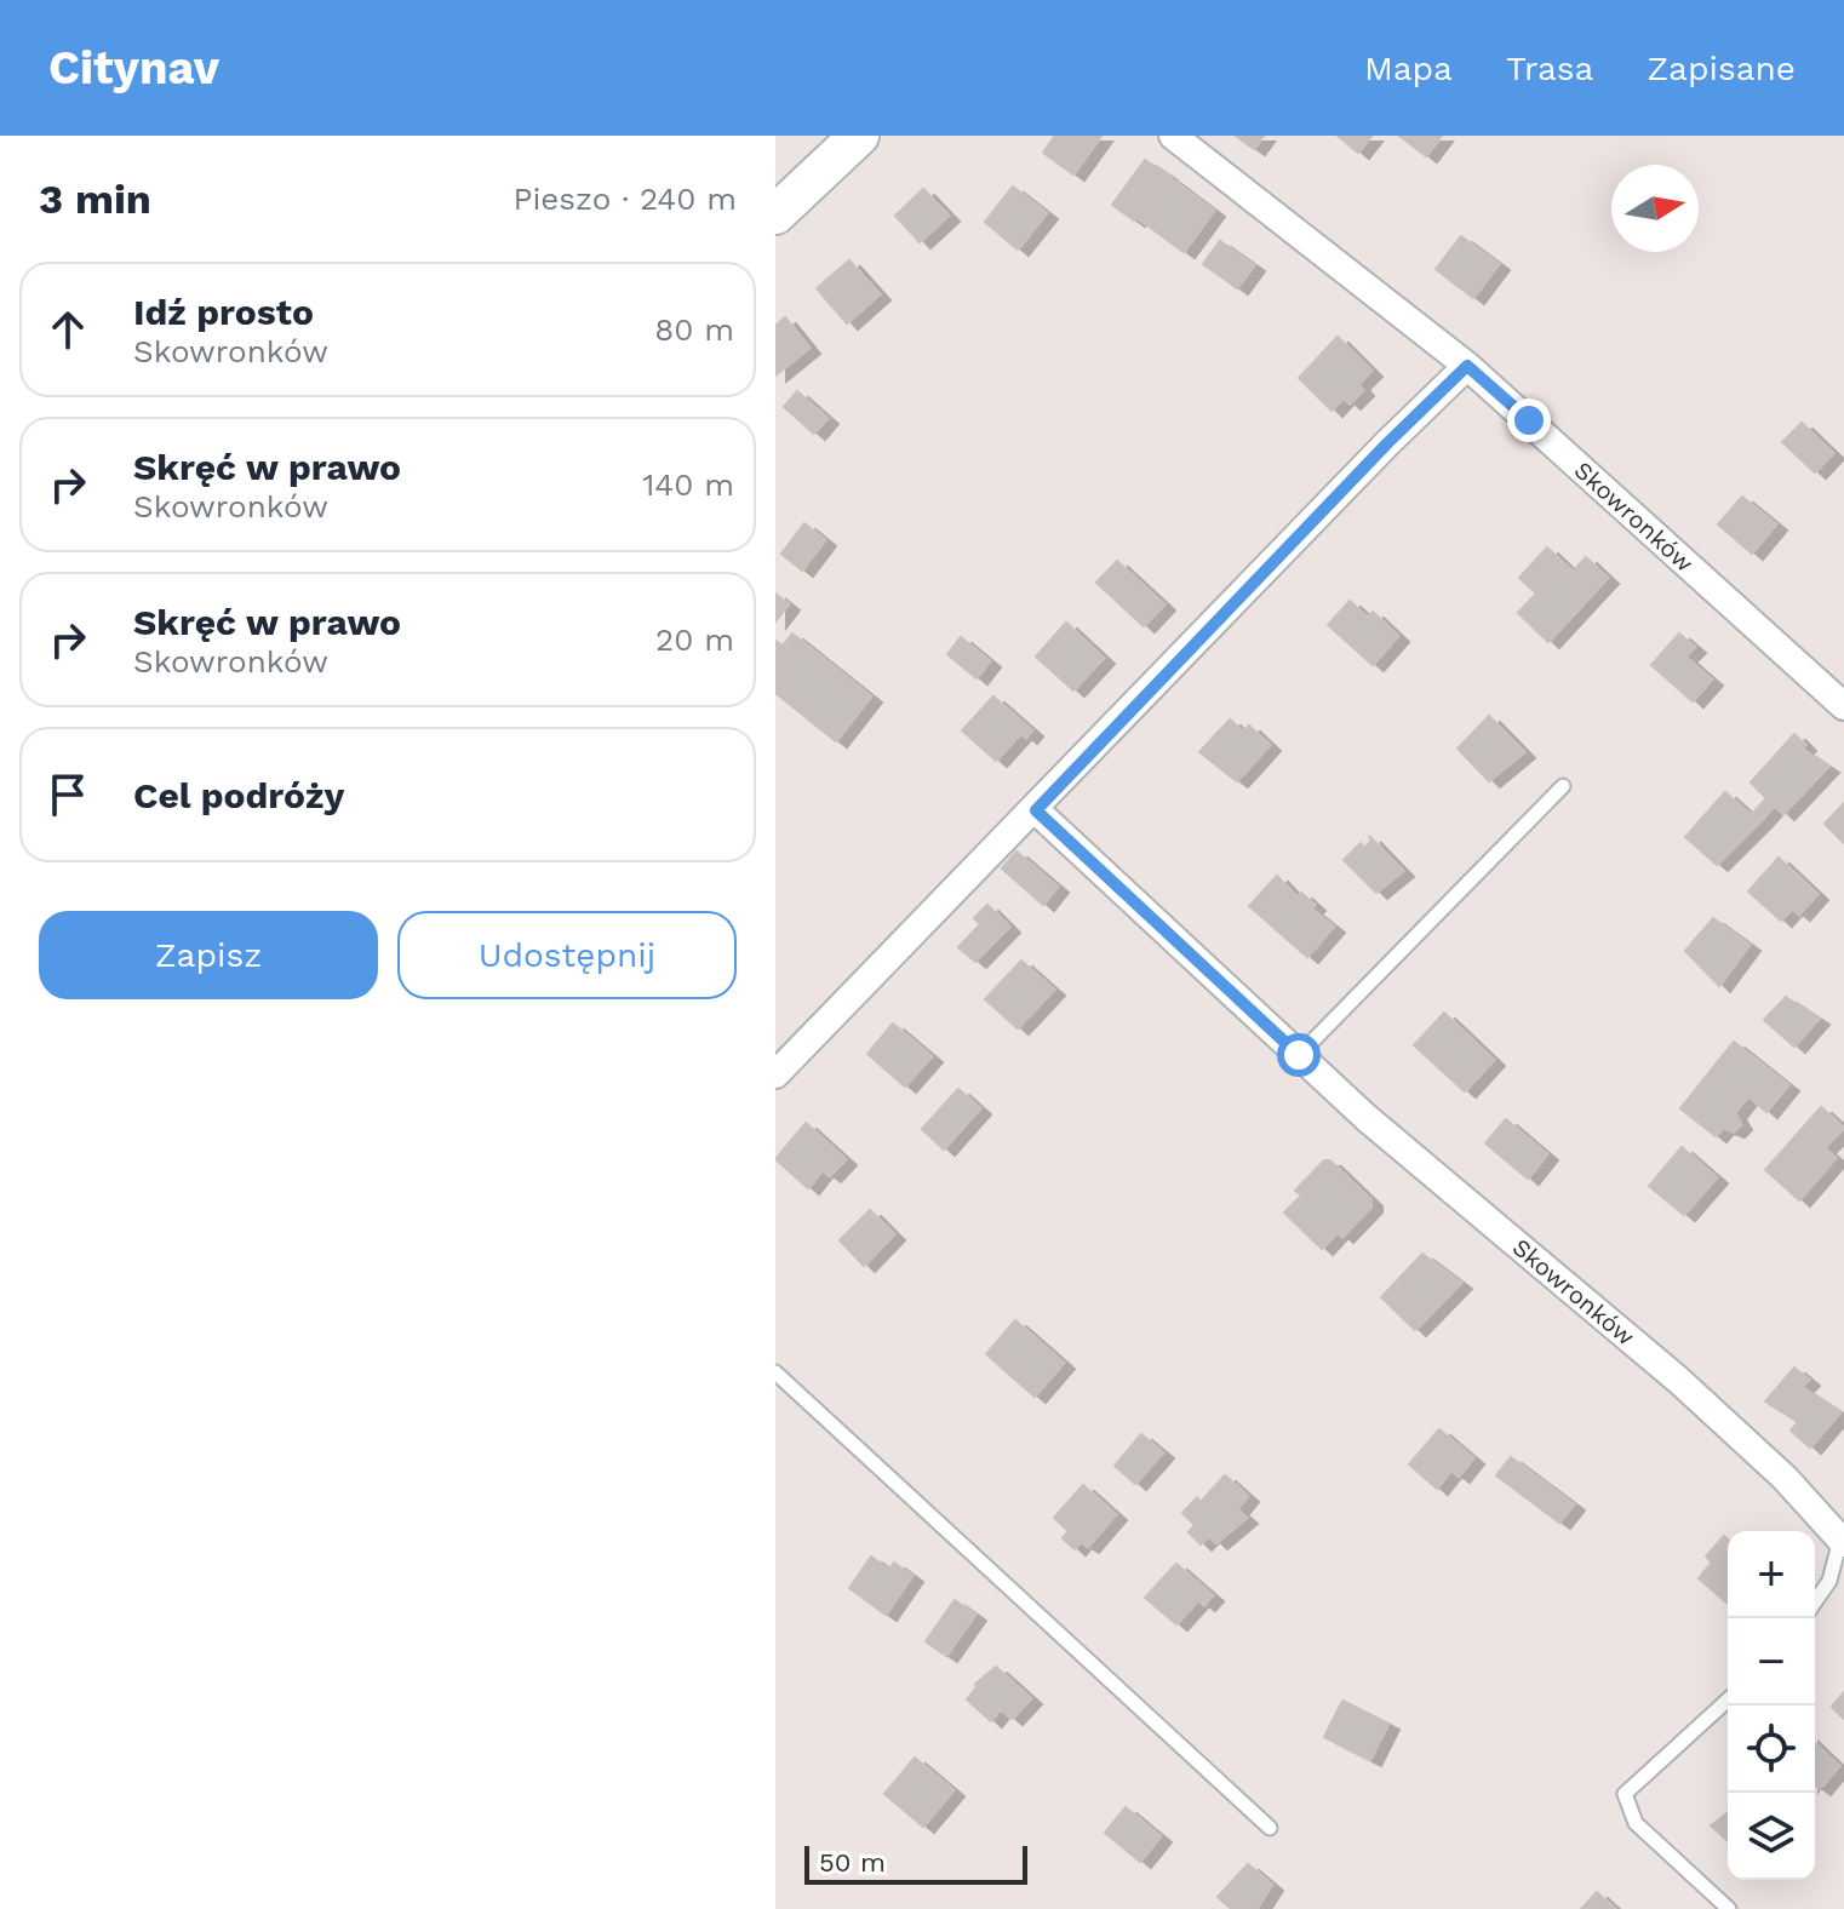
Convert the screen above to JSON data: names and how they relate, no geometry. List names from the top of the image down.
{
  "streets": {
    "street": ["Skowronków"]
  },
  "scale_bar": "50 m",
  "north": "right",
  "page": {
    "header": "Citynav",
    "nav": ["Mapa", "Trasa", "Zapisane"],
    "heading": ["3 min", "Pieszo · 240 m"],
    "list": [
      ["Idź prosto", "Skowronków", "80 m"],
      ["Skręć w prawo", "Skowronków", "140 m"],
      ["Skręć w prawo", "Skowronków", "20 m"],
      "Cel podróży"
    ],
    "buttons": ["Zapisz", "Udostępnij"],
    "map_buttons": ["+", "−"],
    "scale": "50 m"
  }
}
